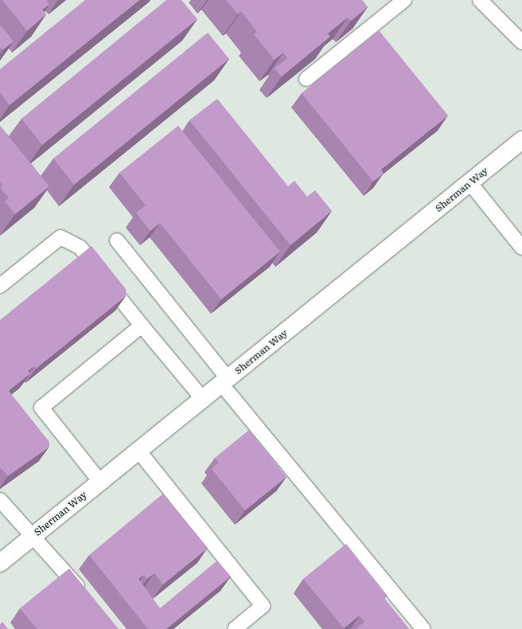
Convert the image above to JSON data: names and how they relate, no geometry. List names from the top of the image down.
{
  "streets": {
    "main road": ["Sherman Way"]
  }
}
